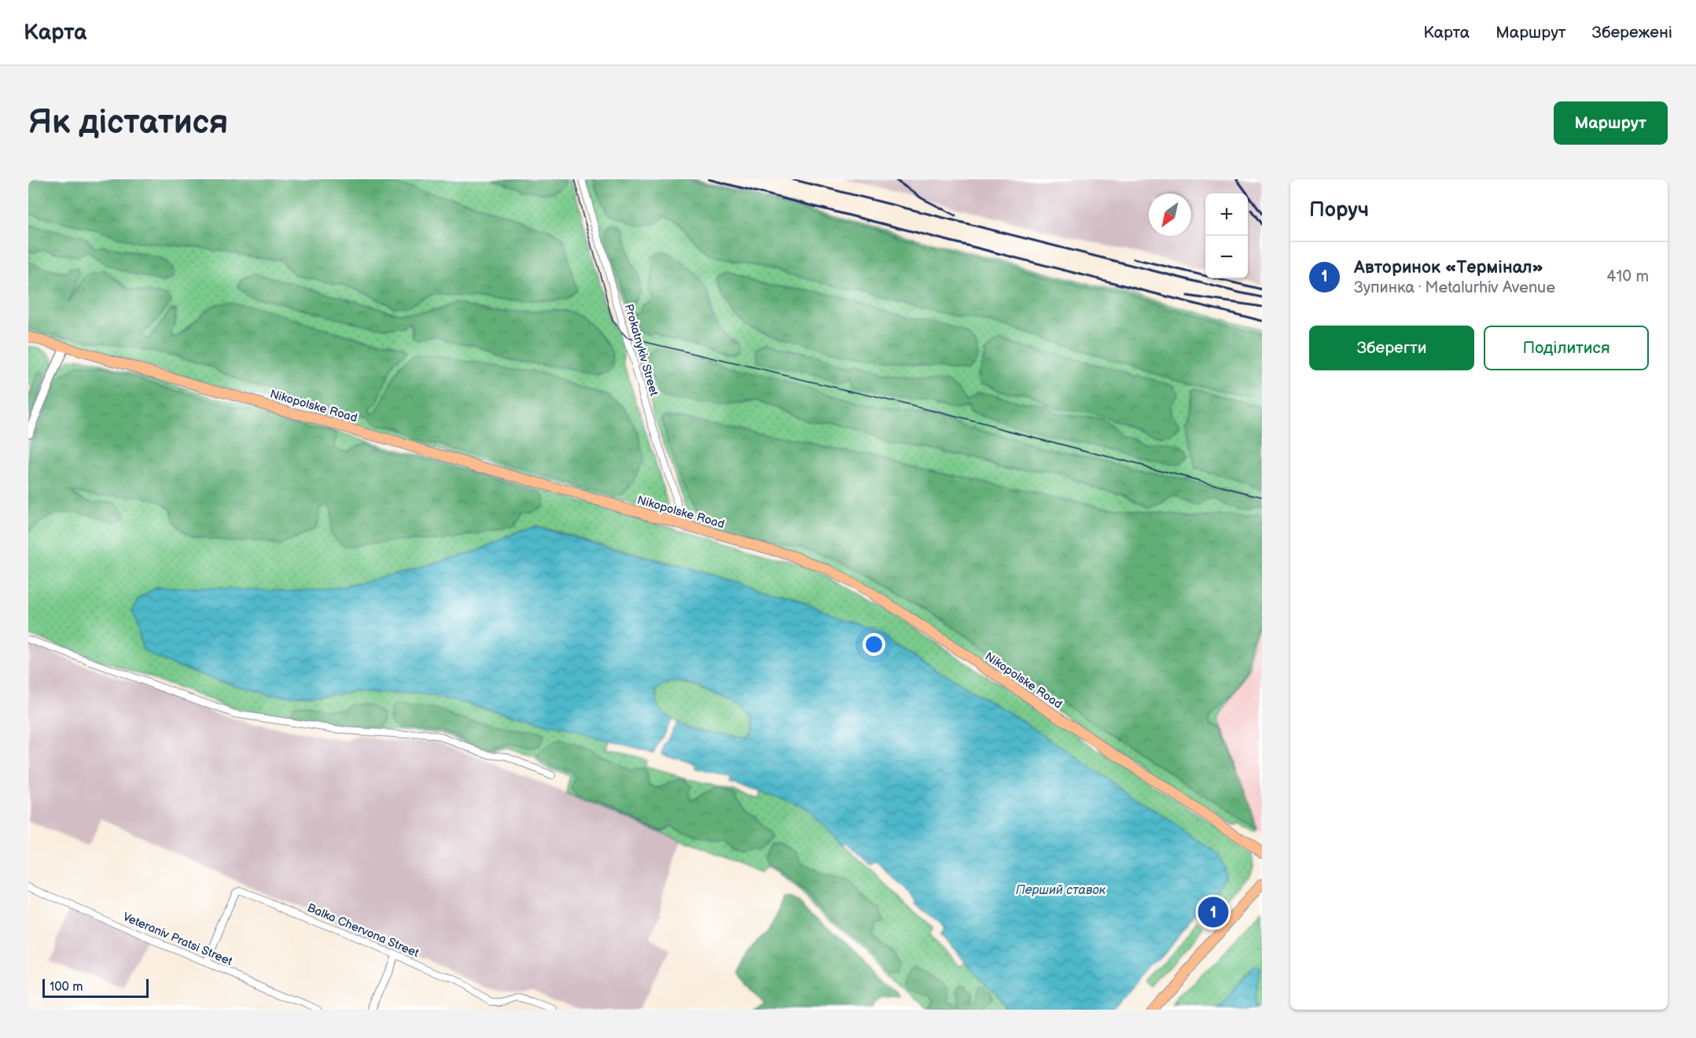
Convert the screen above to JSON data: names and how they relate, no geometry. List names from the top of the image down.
{
  "streets": {
    "main road": ["Nikopolske Road"],
    "street": ["Prokatnykiv Street", "Balka Chervona Street", "Veteraniv Pratsi Street"]
  },
  "crossings": [
    ["Prokatnykiv Street", "Nikopolske Road"],
    ["Balka Chervona Street", "Veteraniv Pratsi Street"]
  ],
  "water": ["Перший ставок"],
  "scale_bar": "100 m",
  "north": "bottom left",
  "page": {
    "header": "Карта",
    "nav": ["Карта", "Маршрут", "Збережені"],
    "buttons": [
      "Маршрут",
      ["Зберегти", "Поділитися"]
    ],
    "title": "Як дістатися",
    "heading": "Поруч",
    "map_buttons": ["+", "−"],
    "list": [
      {
        "mark": "1",
        "name": "Авторинок «Термінал»",
        "note": "Зупинка · Metalurhiv Avenue",
        "value": "410 m"
      }
    ],
    "pins": "1",
    "scale": "100 m"
  }
}
